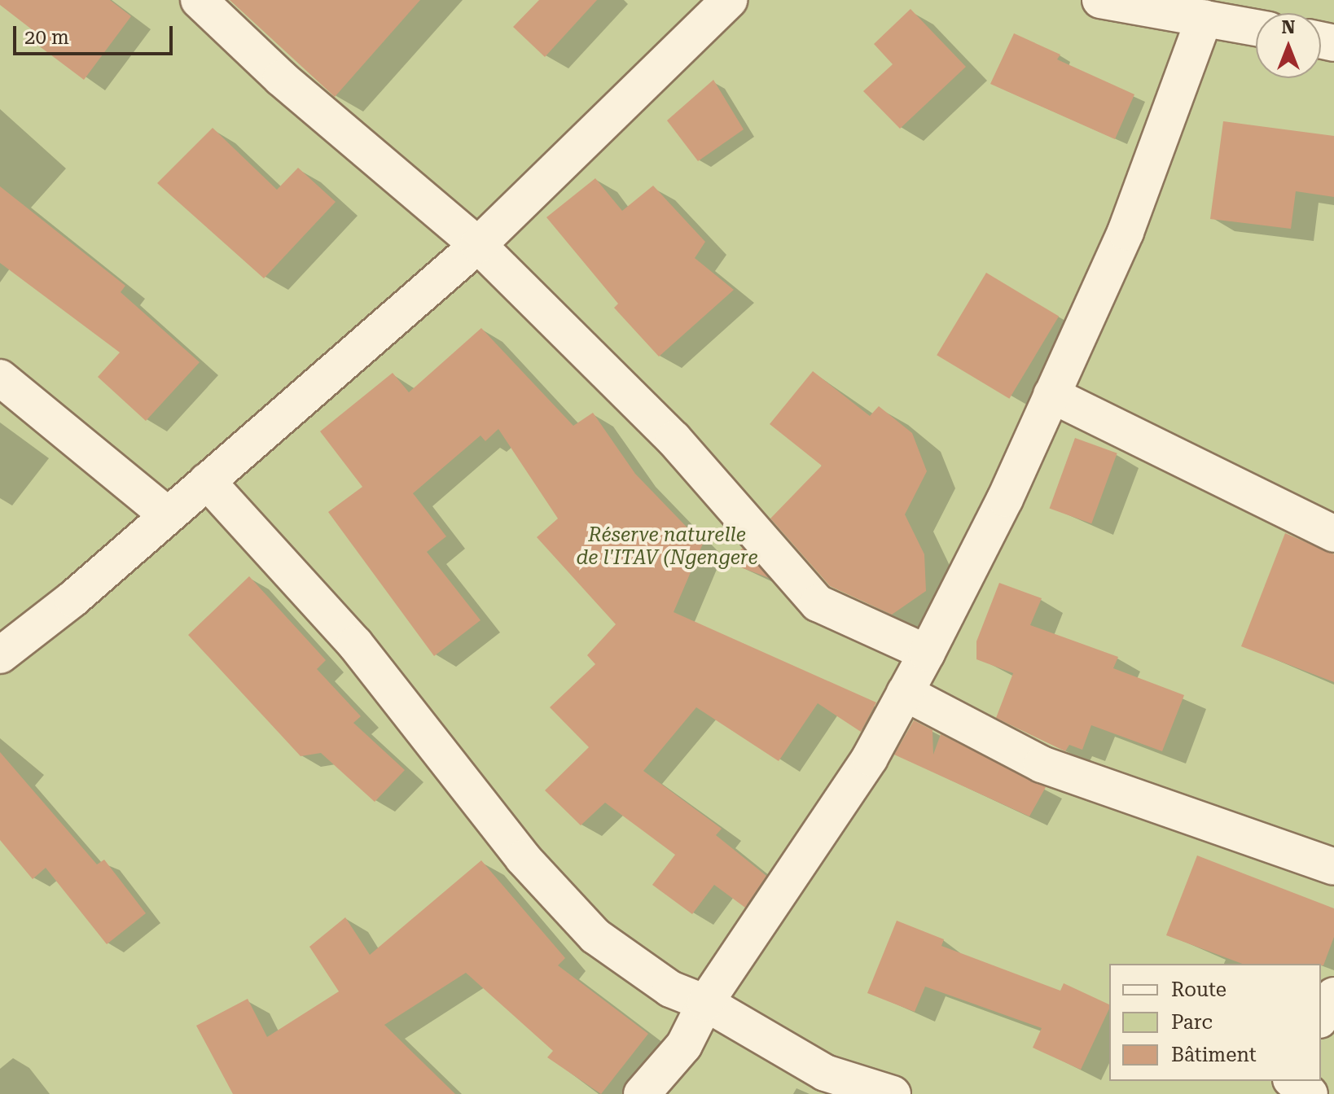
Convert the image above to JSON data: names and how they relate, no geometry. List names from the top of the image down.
{
  "parks": ["Réserve naturelle de l'ITAV (Ngengere"],
  "legend": ["Route", "Parc", "Bâtiment"],
  "scale_bar": "20 m",
  "north": "top"
}
